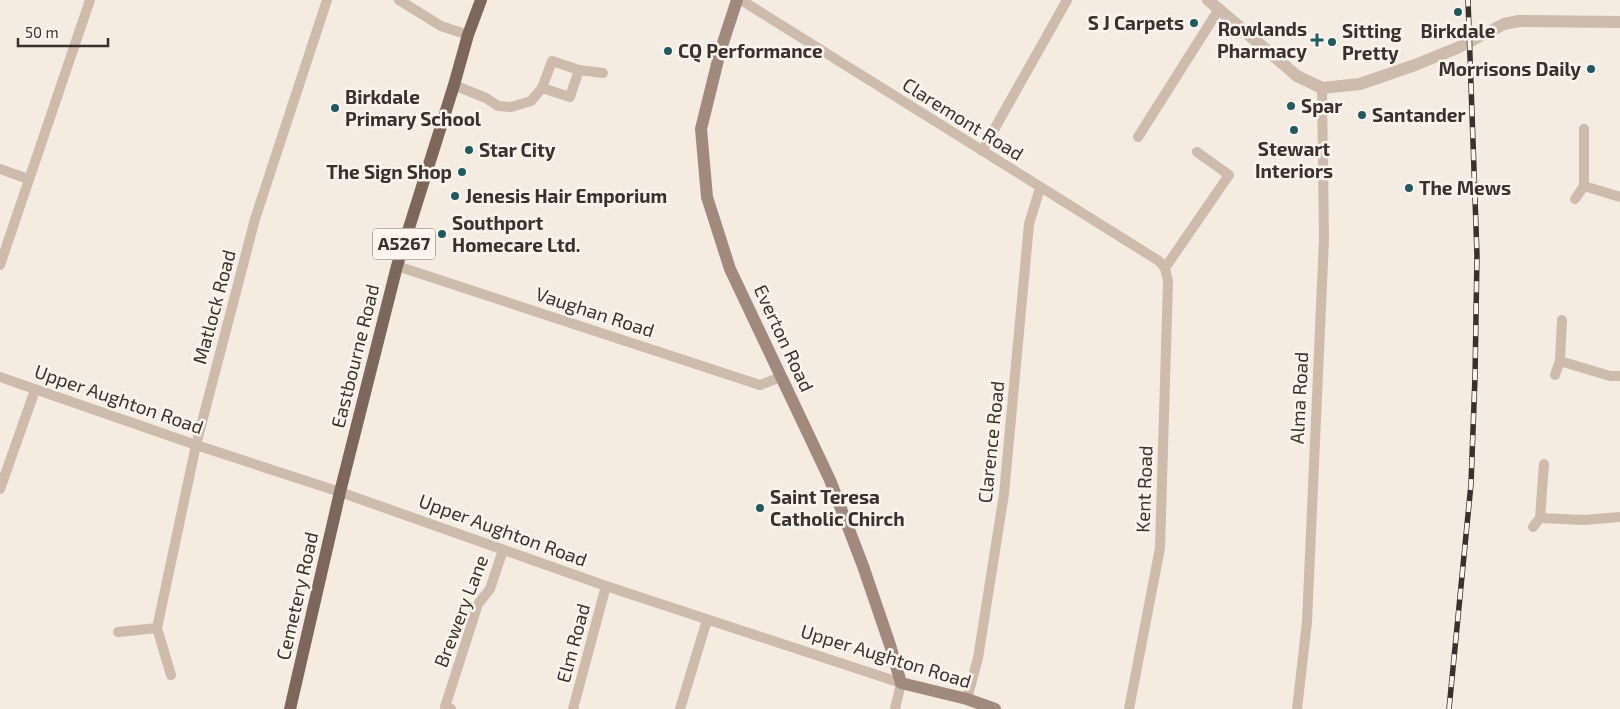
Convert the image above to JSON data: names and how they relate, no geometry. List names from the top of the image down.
{
  "streets": {
    "main road": [
      "A5267",
      "Everton Road",
      "Eastbourne Road",
      "Upper Aughton Road",
      "Cemetery Road"
    ],
    "street": [
      "Claremont Road",
      "Matlock Road",
      "Vaughan Road",
      "Alma Road",
      "Clarence Road",
      "Kent Road",
      "Brewery Lane",
      "Elm Road"
    ]
  },
  "crossings": [
    ["Claremont Road", "Everton Road"],
    ["Claremont Road", "Clarence Road"],
    ["Claremont Road", "Kent Road"],
    ["Matlock Road", "Upper Aughton Road"],
    ["Vaughan Road", "Everton Road"],
    ["Vaughan Road", "Eastbourne Road"],
    ["Everton Road", "Upper Aughton Road"],
    ["Eastbourne Road", "Upper Aughton Road"],
    ["Eastbourne Road", "Cemetery Road"],
    ["Upper Aughton Road", "Clarence Road"],
    ["Upper Aughton Road", "Cemetery Road"],
    ["Upper Aughton Road", "Brewery Lane"],
    ["Upper Aughton Road", "Elm Road"]
  ],
  "places": {
    "other": [
      "Birkdale",
      "S J Carpets",
      "Sitting Pretty",
      "CQ Performance",
      "Morrisons Daily",
      "Spar",
      "Birkdale Primary School",
      "Santander",
      "Stewart Interiors",
      "Star City",
      "The Sign Shop",
      "The Mews",
      "Jenesis Hair Emporium",
      "Southport Homecare Ltd.",
      "Saint Teresa Catholic Chirch"
    ],
    "health": ["Rowlands Pharmacy"]
  },
  "scale_bar": "50 m"
}
